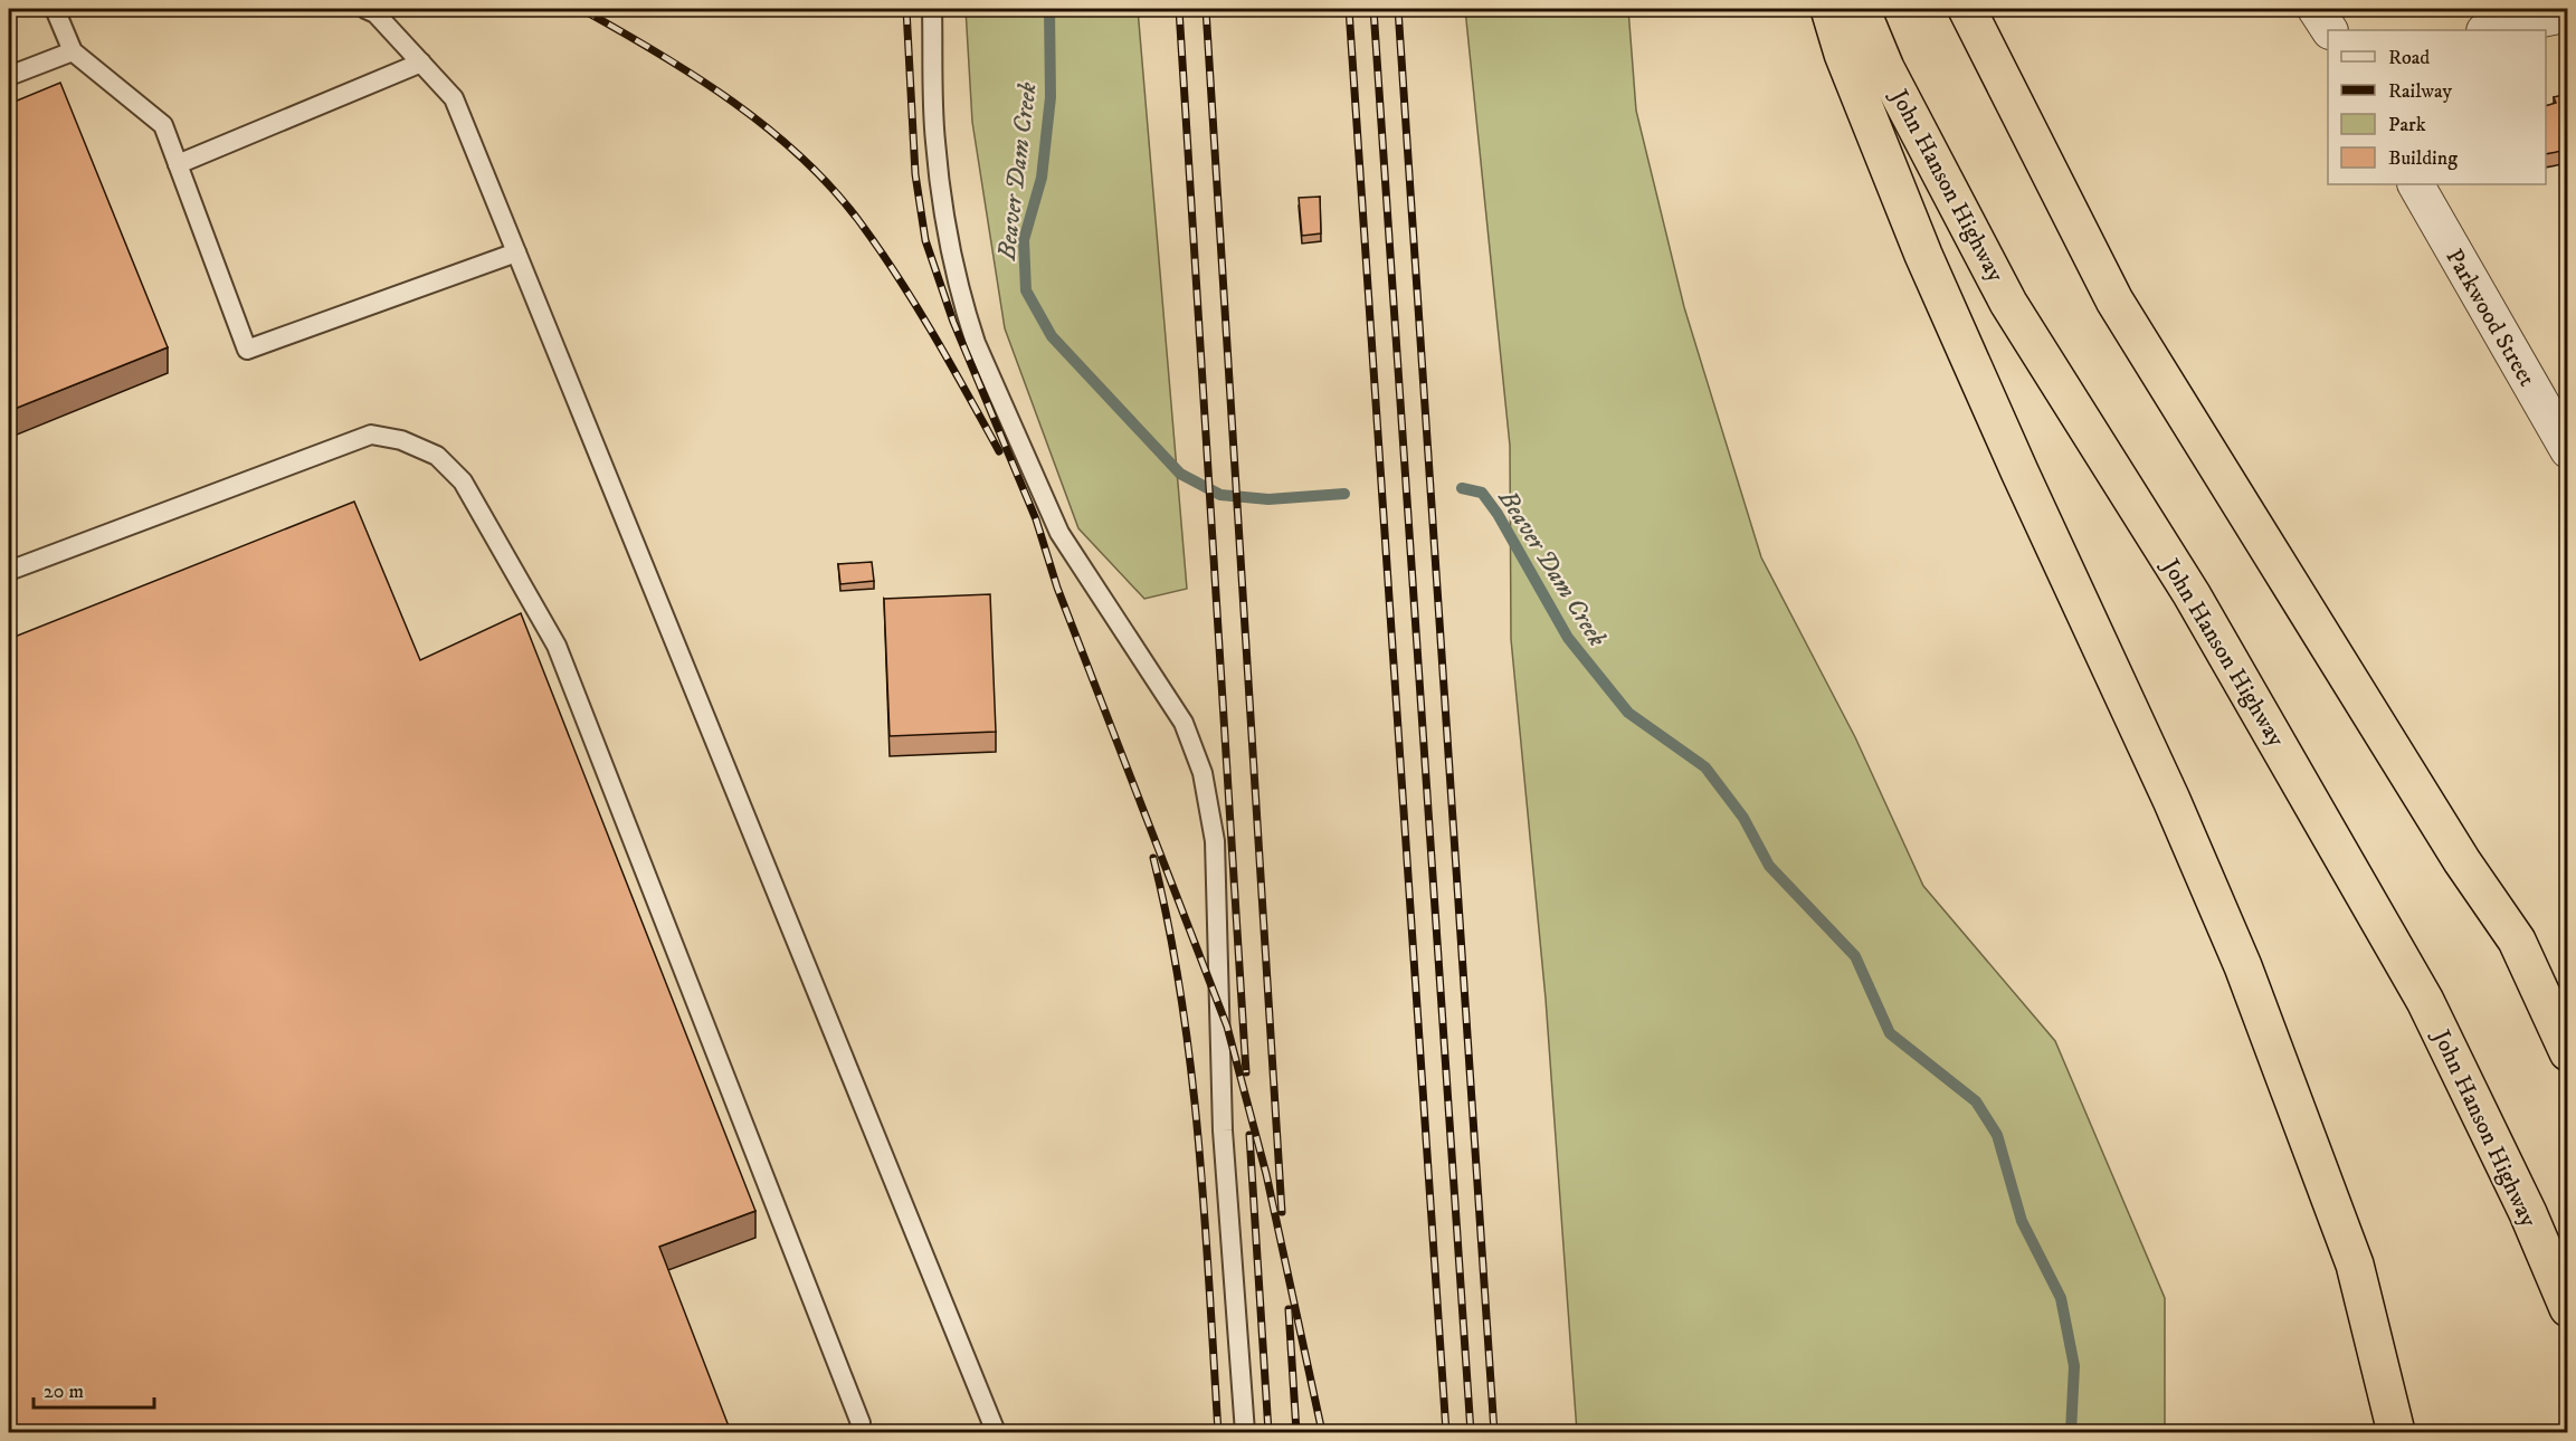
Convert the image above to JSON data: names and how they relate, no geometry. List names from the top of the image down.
{
  "streets": {
    "highway": ["John Hanson Highway"],
    "street": ["Parkwood Street"]
  },
  "water": ["Beaver Dam Creek"],
  "legend": [
    "Road",
    "Railway",
    "Park",
    "Building"
  ],
  "scale_bar": "20 m"
}
